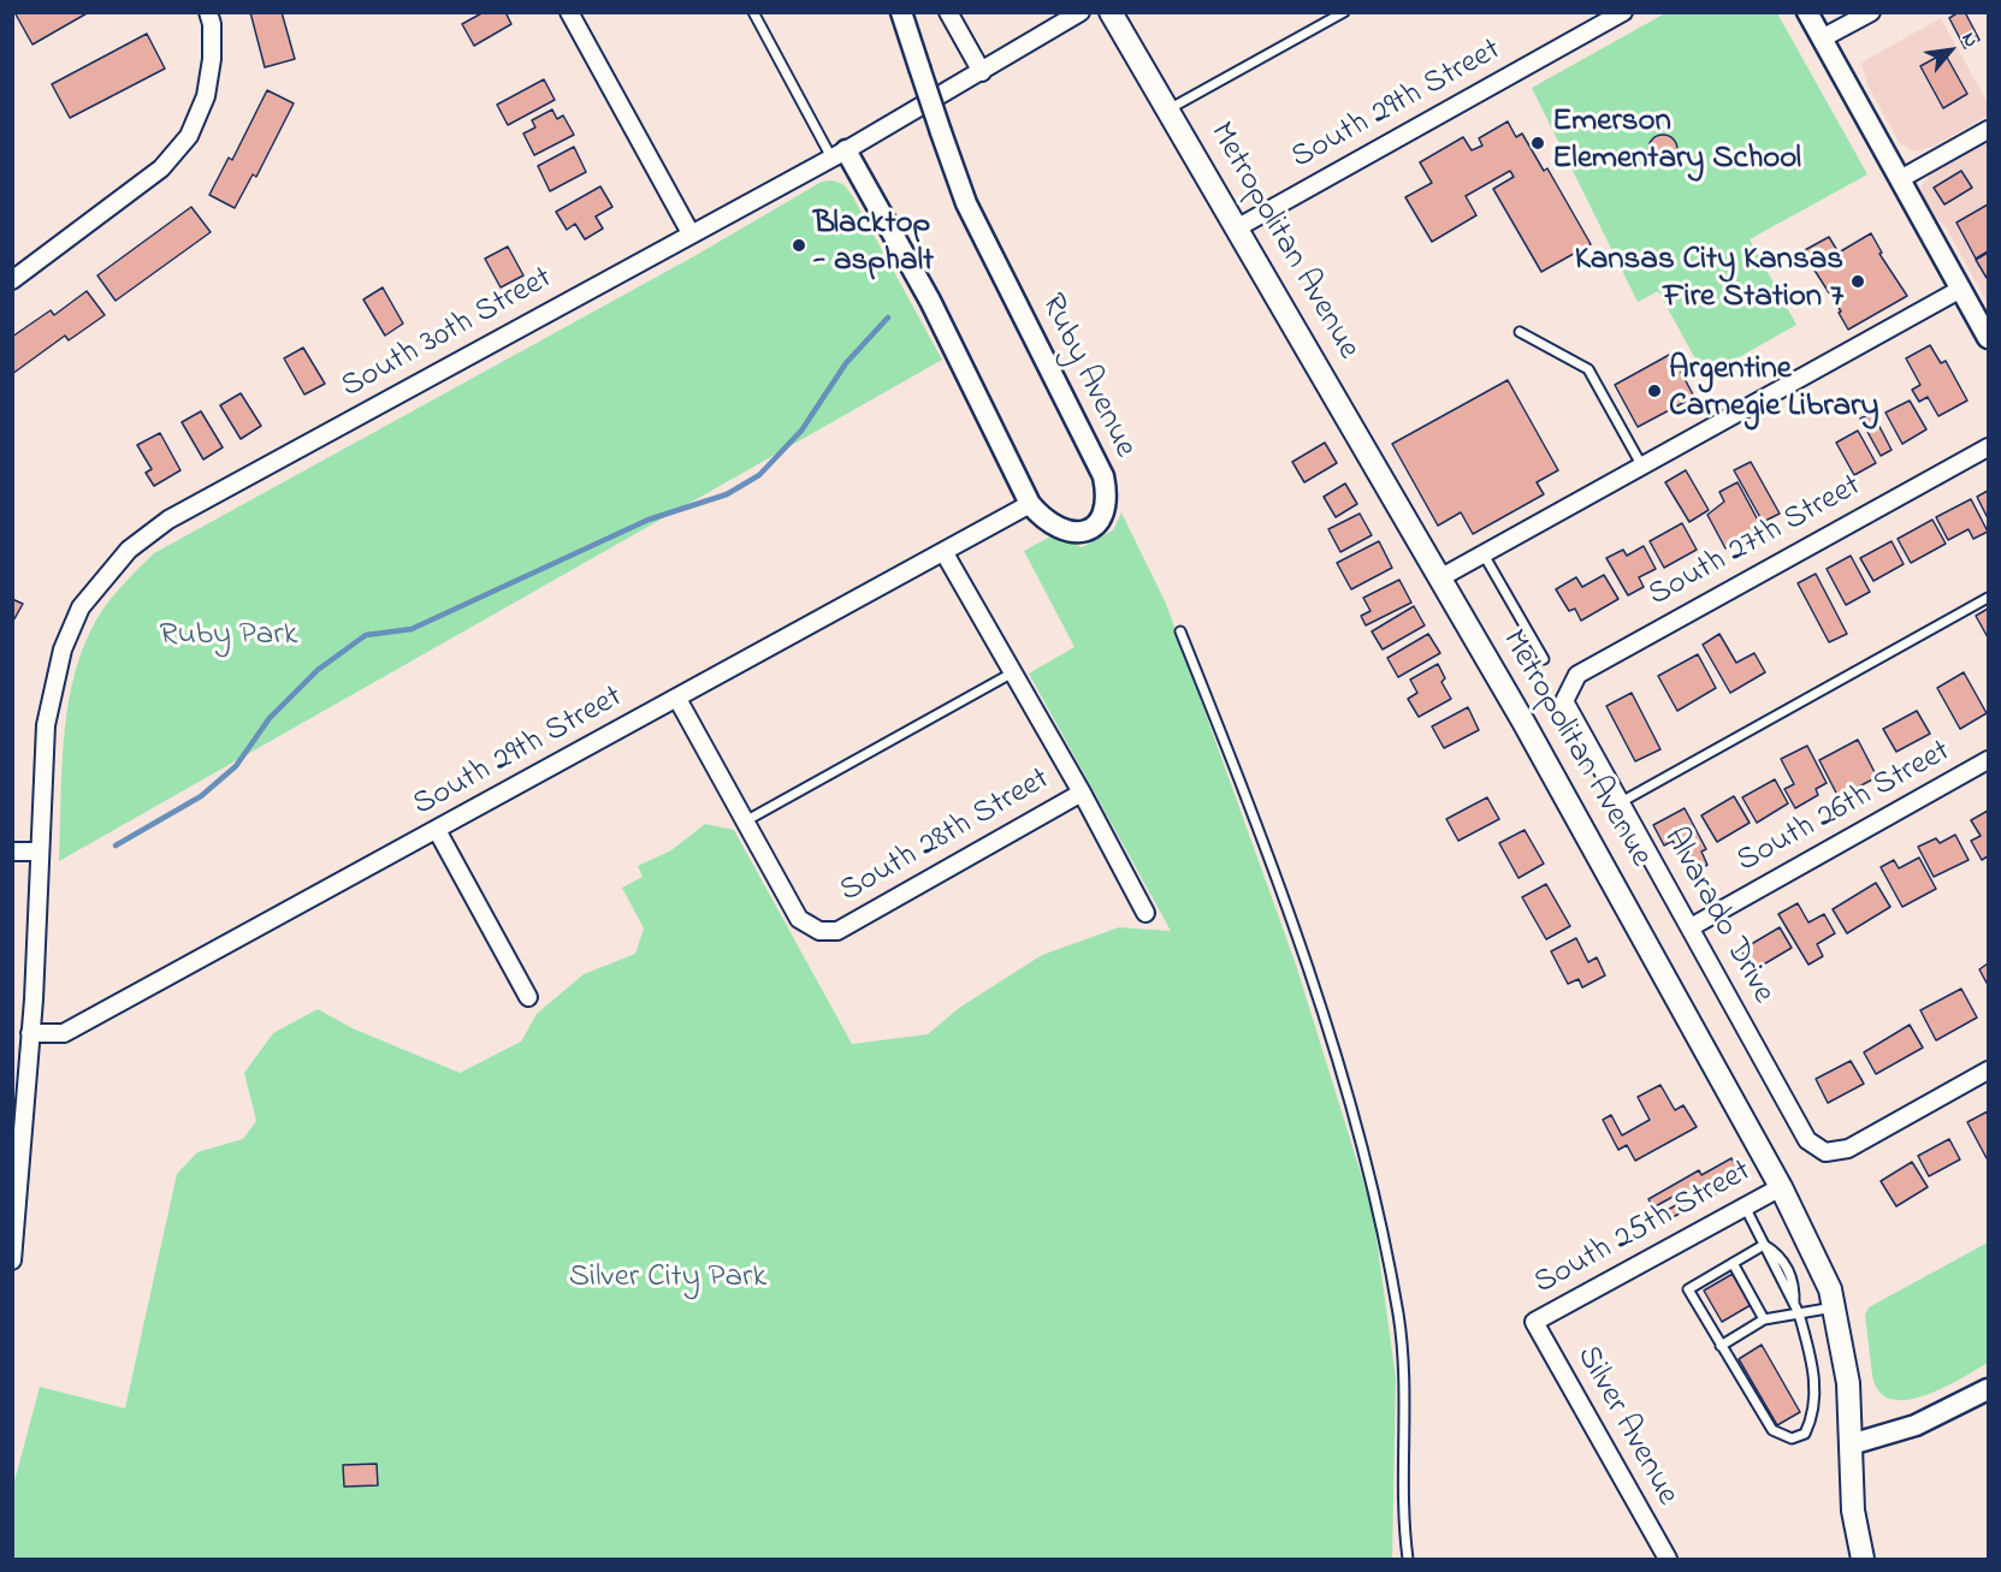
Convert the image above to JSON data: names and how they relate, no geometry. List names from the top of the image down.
{
  "streets": {
    "main road": ["Metropolitan Avenue"],
    "street": [
      "South 29th Street",
      "South 30th Street",
      "Ruby Avenue",
      "South 27th Street",
      "South 26th Street",
      "South 28th Street",
      "Alvarado Drive",
      "South 25th Street",
      "Silver Avenue"
    ]
  },
  "crossings": [
    ["South 29th Street", "Metropolitan Avenue"],
    ["South 29th Street", "South 30th Street"],
    ["South 29th Street", "Ruby Avenue"],
    ["Metropolitan Avenue", "South 25th Street"],
    ["South 30th Street", "Ruby Avenue"],
    ["South 27th Street", "Alvarado Drive"],
    ["South 26th Street", "Alvarado Drive"],
    ["South 25th Street", "Silver Avenue"]
  ],
  "parks": ["Ruby Park", "Silver City Park"],
  "places": [
    "Emerson Elementary School",
    "Blacktop - asphalt",
    "Kansas City Kansas Fire Station 7",
    "Argentine Carnegie Library"
  ],
  "north": "top right"
}
